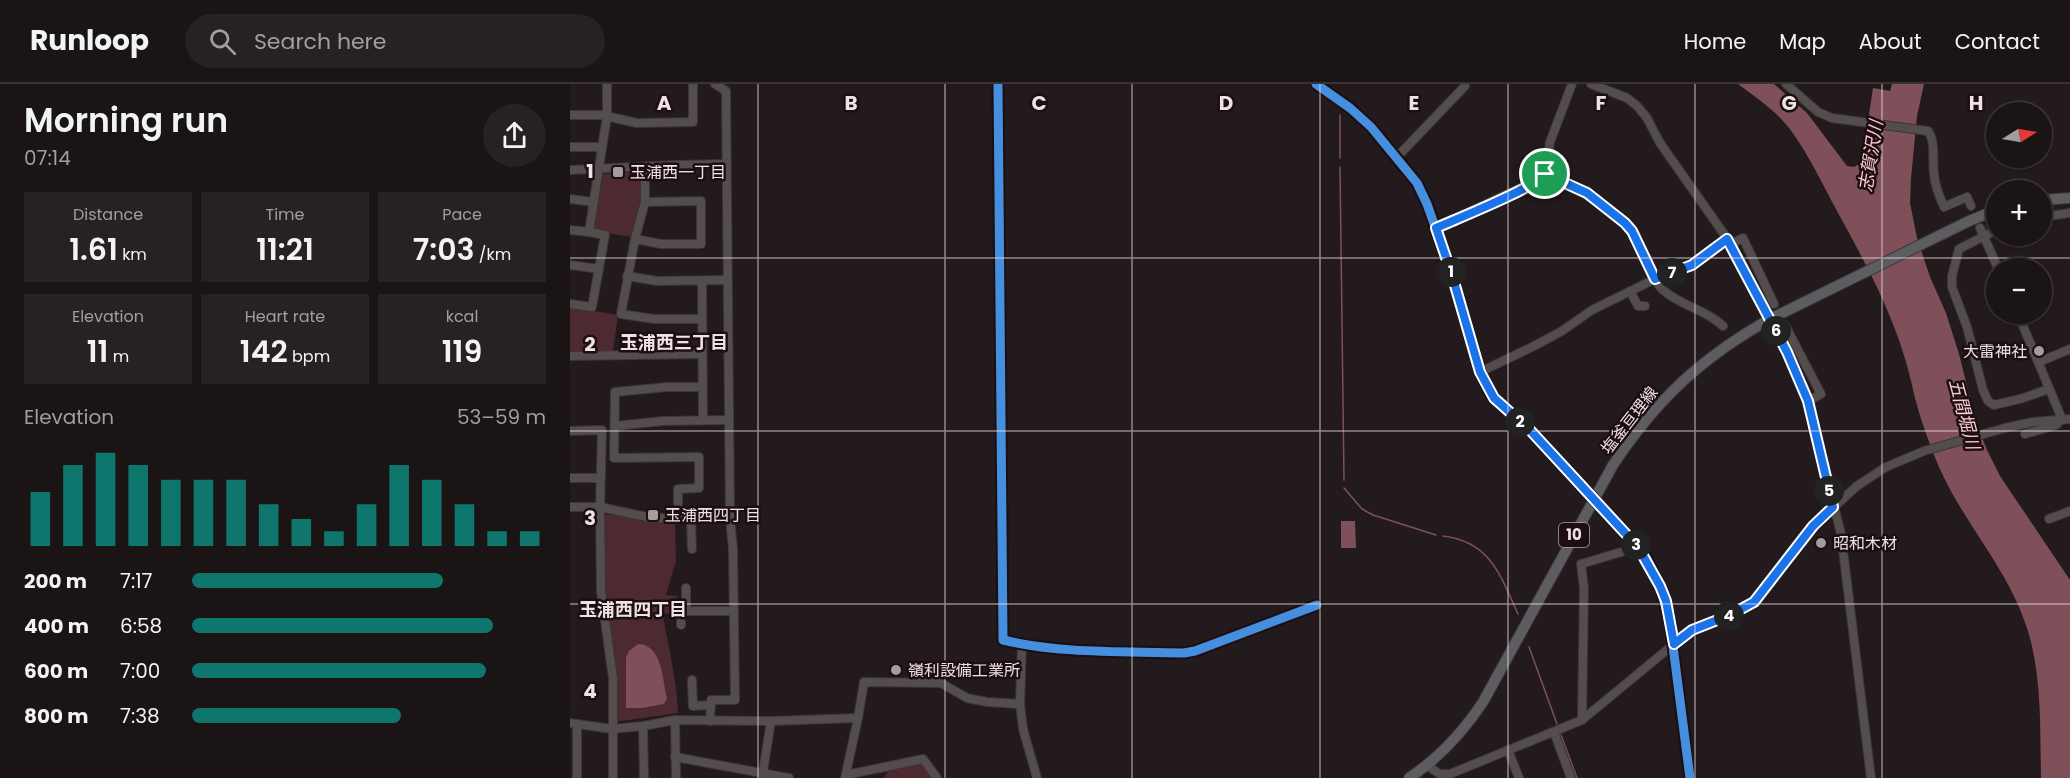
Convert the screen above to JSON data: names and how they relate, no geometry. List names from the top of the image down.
{
  "streets": {
    "main road": ["塩釜亘理線", "10"]
  },
  "districts": ["玉浦西三丁目", "玉浦西四丁目"],
  "water": ["志賀沢川", "五間堀川"],
  "places": {
    "transit": ["玉浦西一丁目", "玉浦西四丁目"],
    "other": ["大雷神社", "昭和木材", "嶺利設備工業所"]
  },
  "north": "right",
  "page": {
    "header": "Runloop",
    "search": "Search here",
    "nav": [
      "Home",
      "Map",
      "About",
      "Contact"
    ],
    "heading": ["Morning run", "07:14"],
    "map_buttons": ["+", "−"],
    "stats": [
      ["Distance", "1.61 km"],
      ["Time", "11:21"],
      ["Pace", "7:03 /km"],
      ["Elevation", "11 m"],
      ["Heart rate", "142 bpm"],
      ["kcal", "119"]
    ],
    "pins": [
      "1",
      "7",
      "6",
      "2",
      "5",
      "3",
      "4"
    ],
    "chart": ["Elevation", "53–59 m"],
    "list": [
      {
        "name": "200 m",
        "note": "7:17"
      },
      {
        "name": "400 m",
        "note": "6:58"
      },
      {
        "name": "600 m",
        "note": "7:00"
      },
      {
        "name": "800 m",
        "note": "7:38"
      }
    ]
  },
  "grid": {
    "columns": [
      "A",
      "B",
      "C",
      "D",
      "E",
      "F",
      "G",
      "H"
    ],
    "rows": [
      "1",
      "2",
      "3",
      "4"
    ]
  }
}
